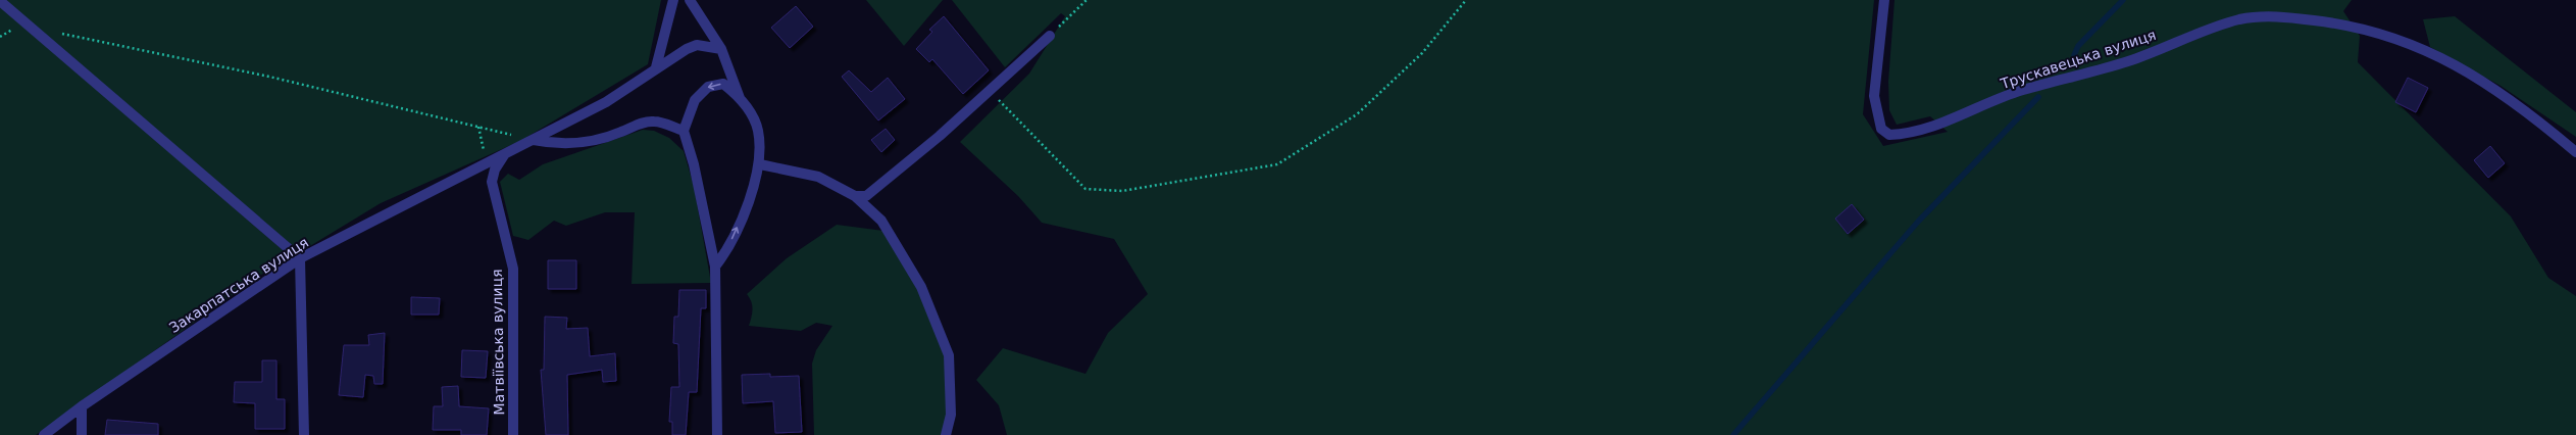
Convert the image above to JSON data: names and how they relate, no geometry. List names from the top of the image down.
{
  "streets": {
    "street": ["Трускавецька вулиця", "Закарпатська вулиця", "Матвіївська вулиця"]
  },
  "crossings": [
    ["Закарпатська вулиця", "Матвіївська вулиця"]
  ]
}
